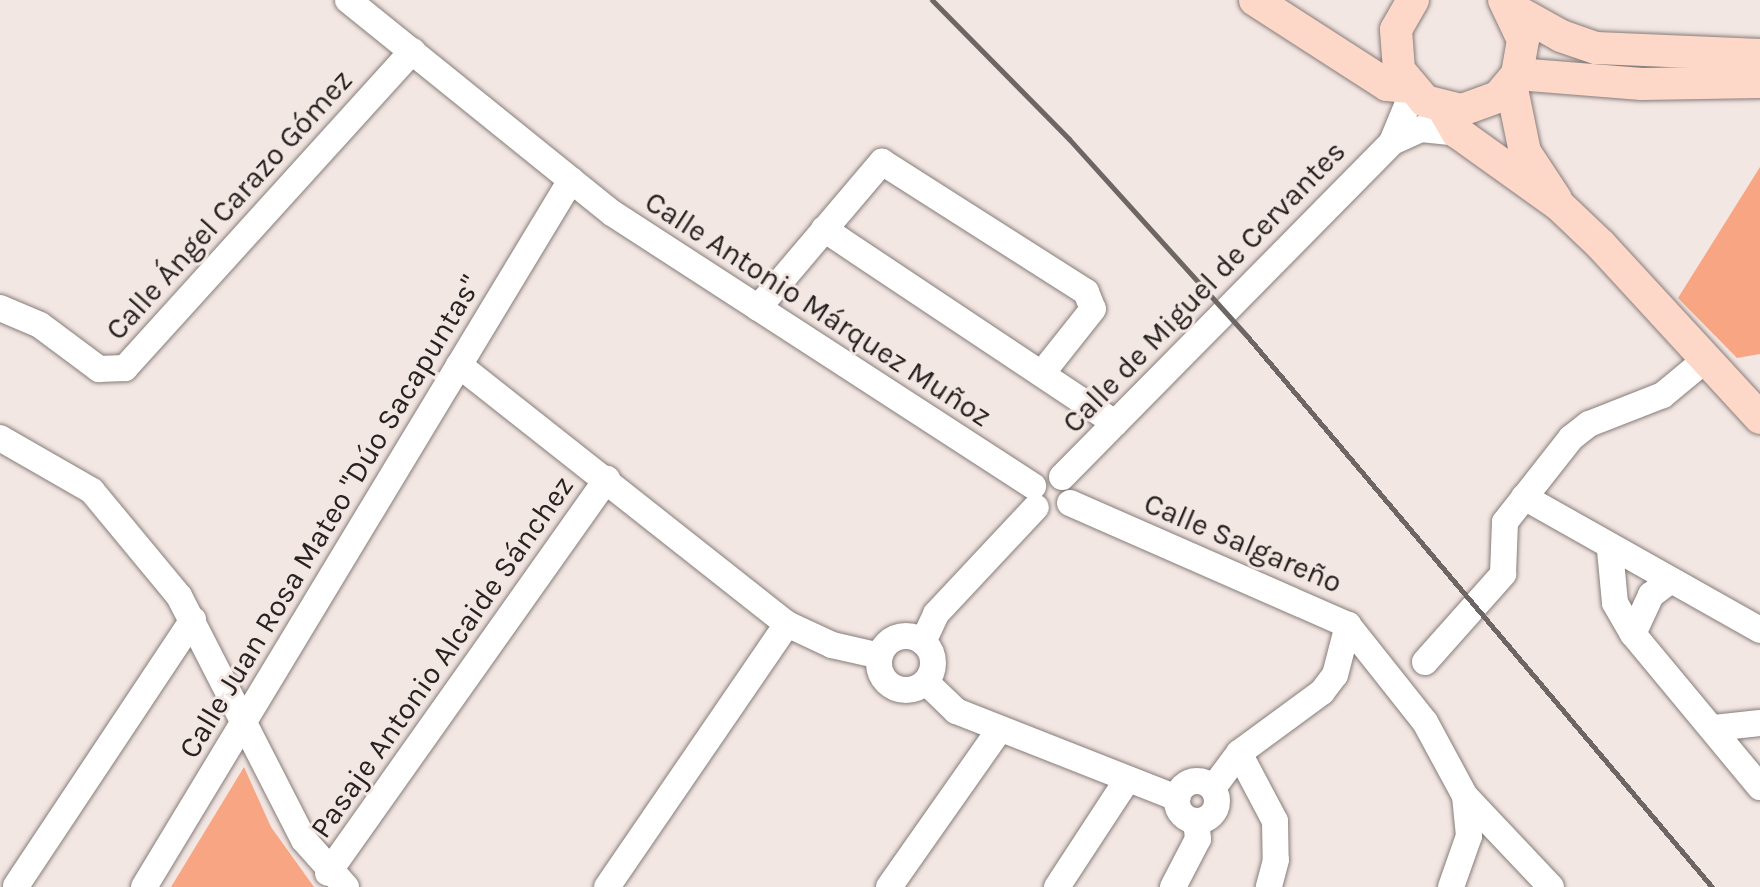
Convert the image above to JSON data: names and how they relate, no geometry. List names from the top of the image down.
{
  "streets": {
    "street": [
      "Calle Ángel Carazo Gómez",
      "Calle de Miguel de Cervantes",
      "Calle Antonio Márquez Muñoz",
      "Calle Juan Rosa Mateo \"Dúo Sacapuntas\"",
      "Calle Salgareño",
      "Pasaje Antonio Alcaide Sánchez"
    ]
  },
  "crossings": [
    ["Calle Ángel Carazo Gómez", "Calle Antonio Márquez Muñoz"],
    ["Calle de Miguel de Cervantes", "Calle Antonio Márquez Muñoz"],
    ["Calle de Miguel de Cervantes", "Calle Salgareño"],
    ["Calle Antonio Márquez Muñoz", "Calle Juan Rosa Mateo \"Dúo Sacapuntas\""],
    ["Calle Antonio Márquez Muñoz", "Calle Salgareño"]
  ]
}
